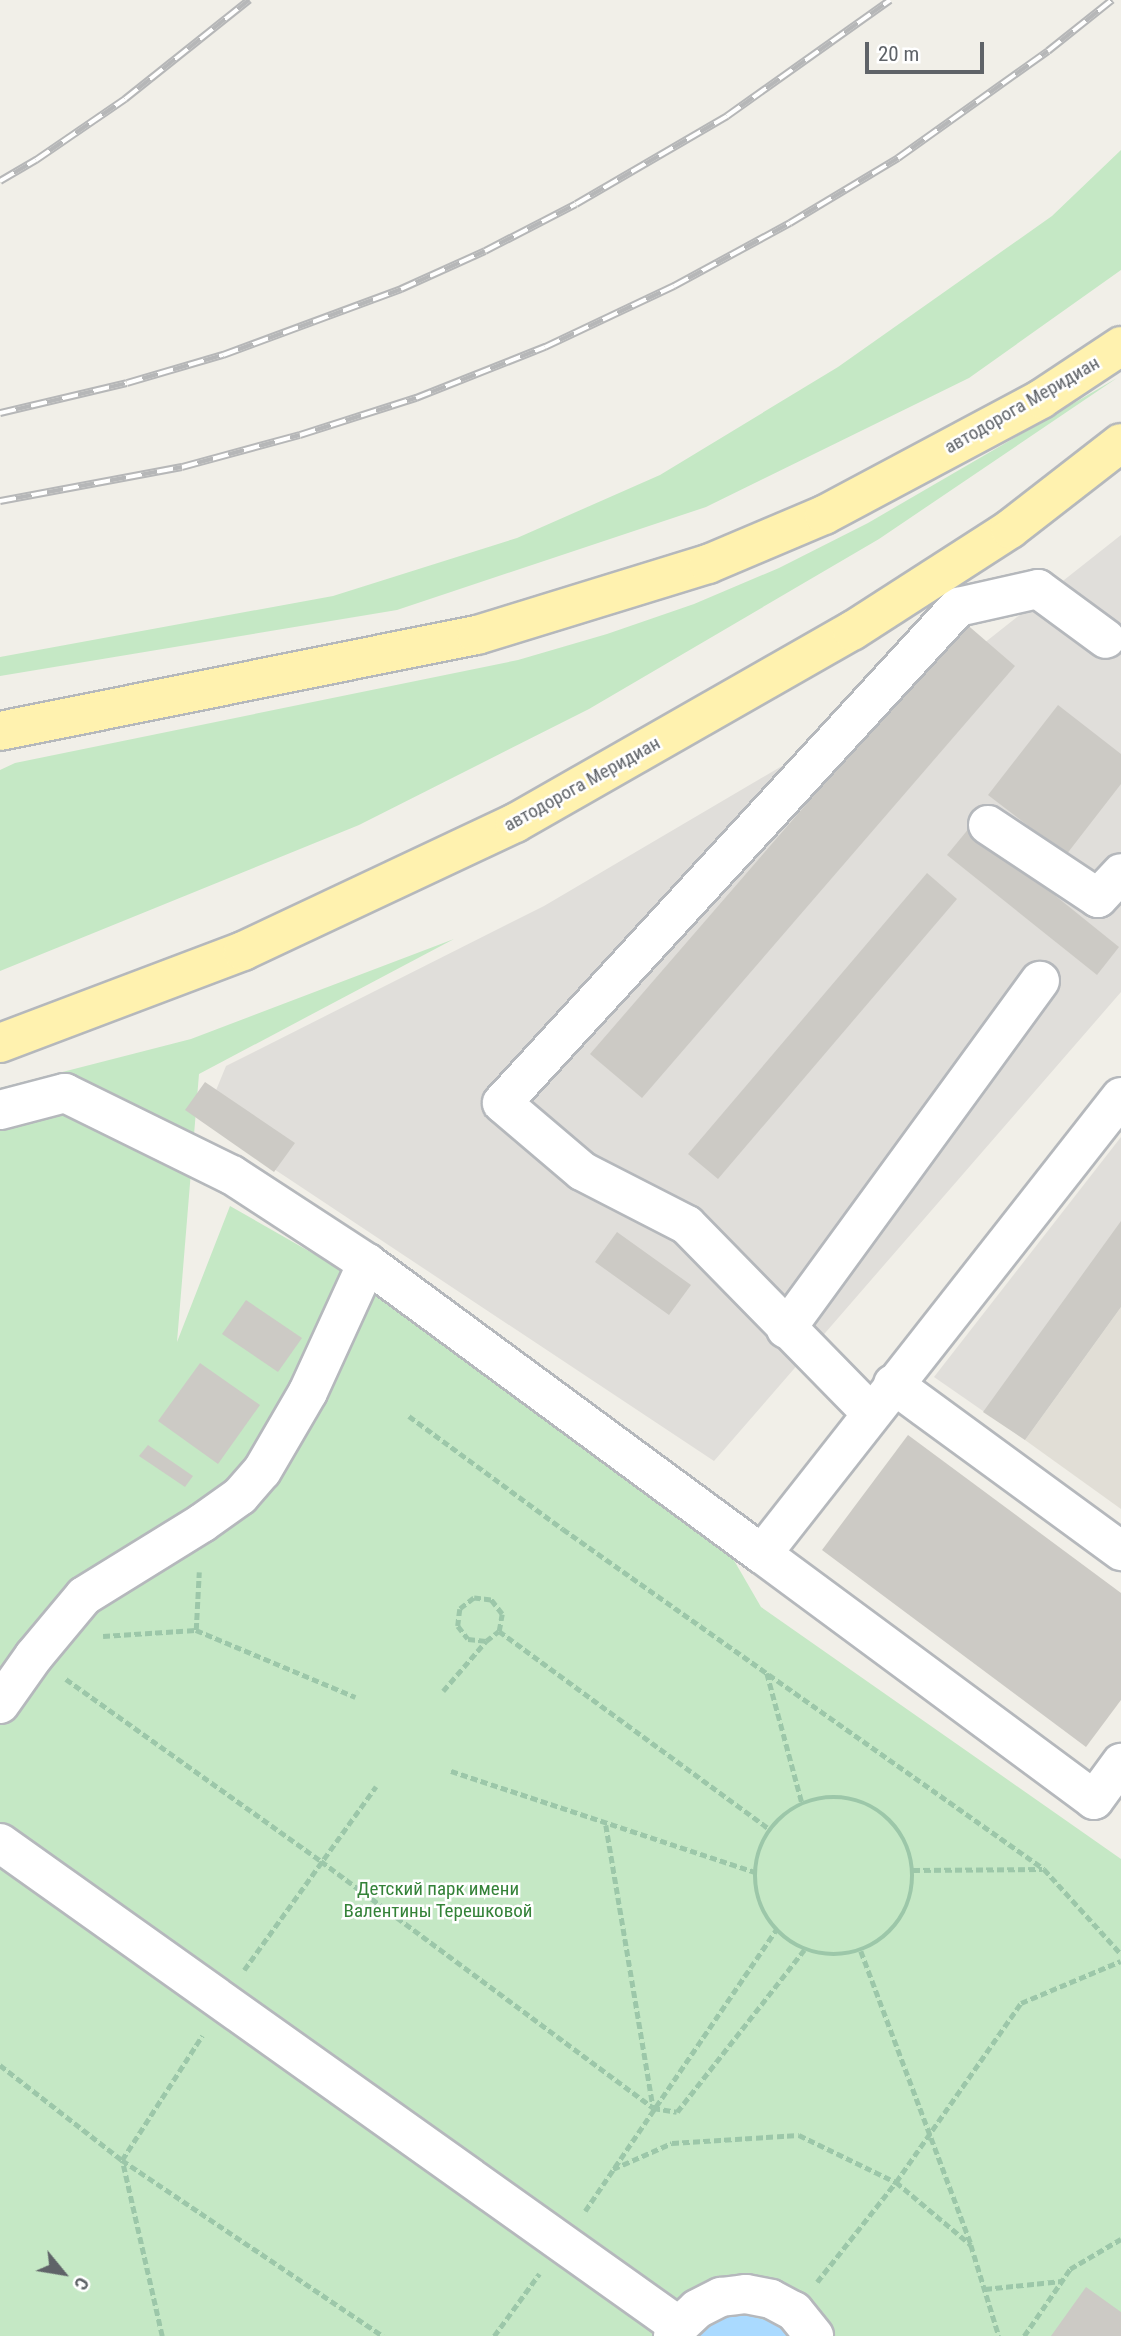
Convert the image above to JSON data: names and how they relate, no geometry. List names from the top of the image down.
{
  "streets": {
    "main road": ["автодорога Меридиан"]
  },
  "parks": ["Детский парк имени Валентины Терешковой"],
  "scale_bar": "20 m",
  "north": "bottom right"
}
